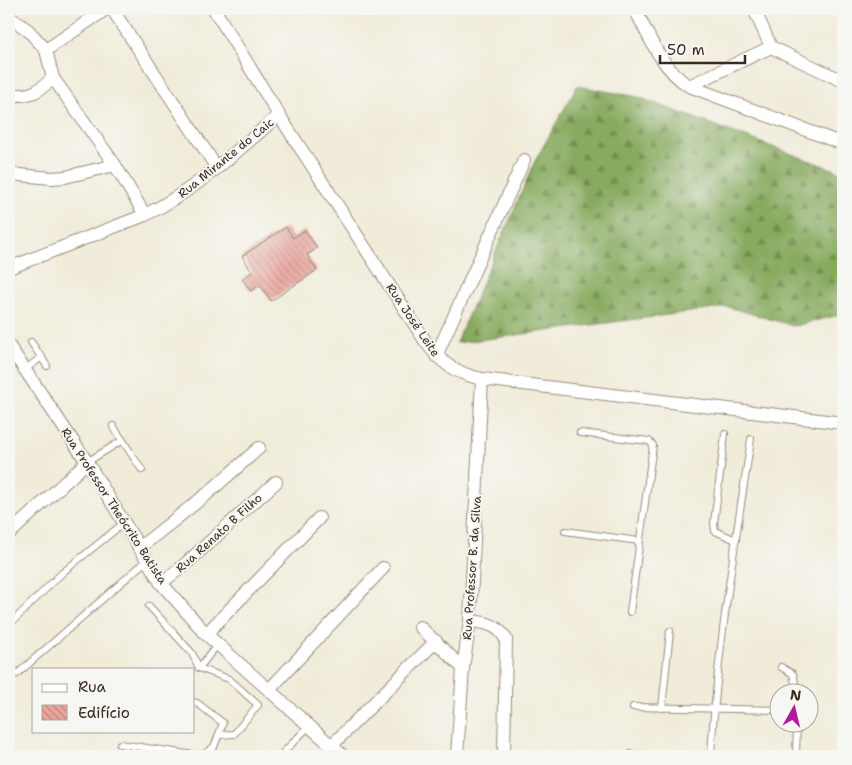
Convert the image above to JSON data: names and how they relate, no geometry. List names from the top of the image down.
{
  "streets": {
    "street": [
      "Rua Mirante do Caic",
      "Rua José Leite",
      "Rua Professor Theócrito Batista",
      "Rua Renato B Filho",
      "Rua Professor B. da Silva"
    ]
  },
  "crossings": [
    ["Rua Mirante do Caic", "Rua José Leite"],
    ["Rua José Leite", "Rua Professor B. da Silva"],
    ["Rua Professor Theócrito Batista", "Rua Renato B Filho"]
  ],
  "legend": ["Rua", "Edifício"],
  "scale_bar": "50 m",
  "north": "top"
}
